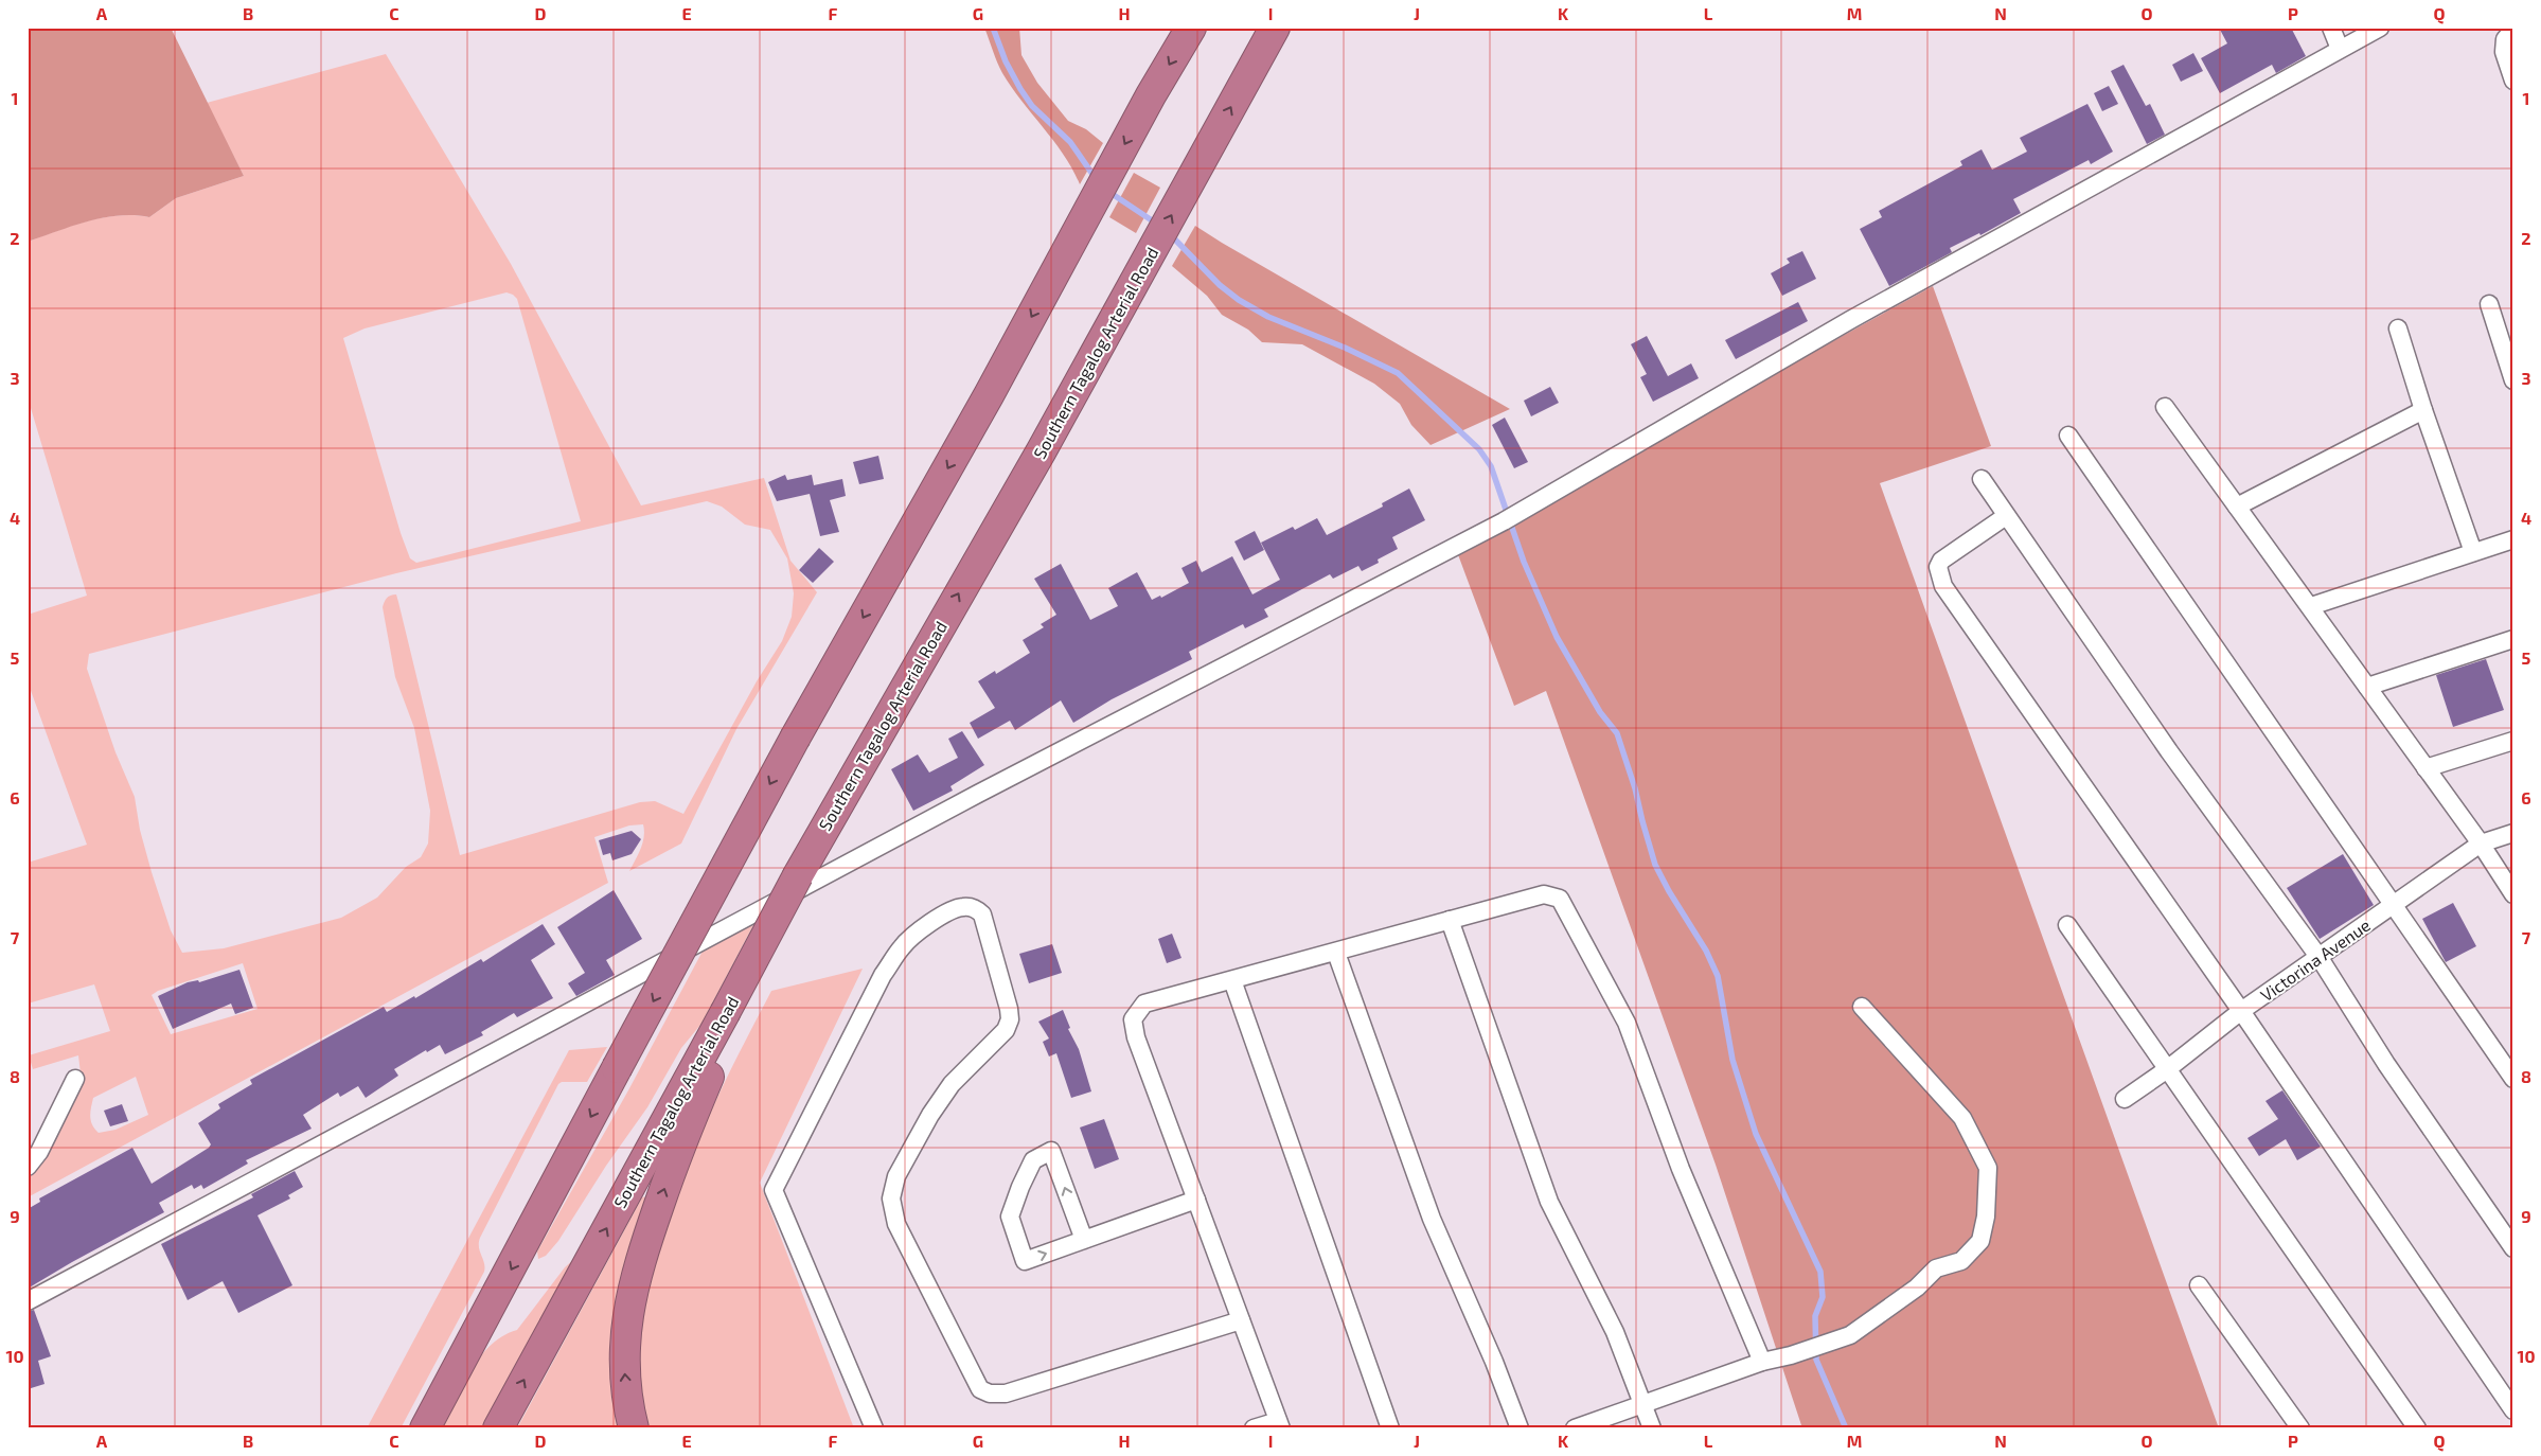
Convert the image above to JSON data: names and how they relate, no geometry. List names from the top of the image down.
{
  "streets": {
    "highway": ["Southern Tagalog Arterial Road"],
    "street": ["Victorina Avenue"]
  },
  "grid": {
    "columns": [
      "A",
      "B",
      "C",
      "D",
      "E",
      "F",
      "G",
      "H",
      "I",
      "J",
      "K",
      "L",
      "M",
      "N",
      "O",
      "P",
      "Q"
    ],
    "rows": [
      "1",
      "2",
      "3",
      "4",
      "5",
      "6",
      "7",
      "8",
      "9",
      "10"
    ]
  }
}
